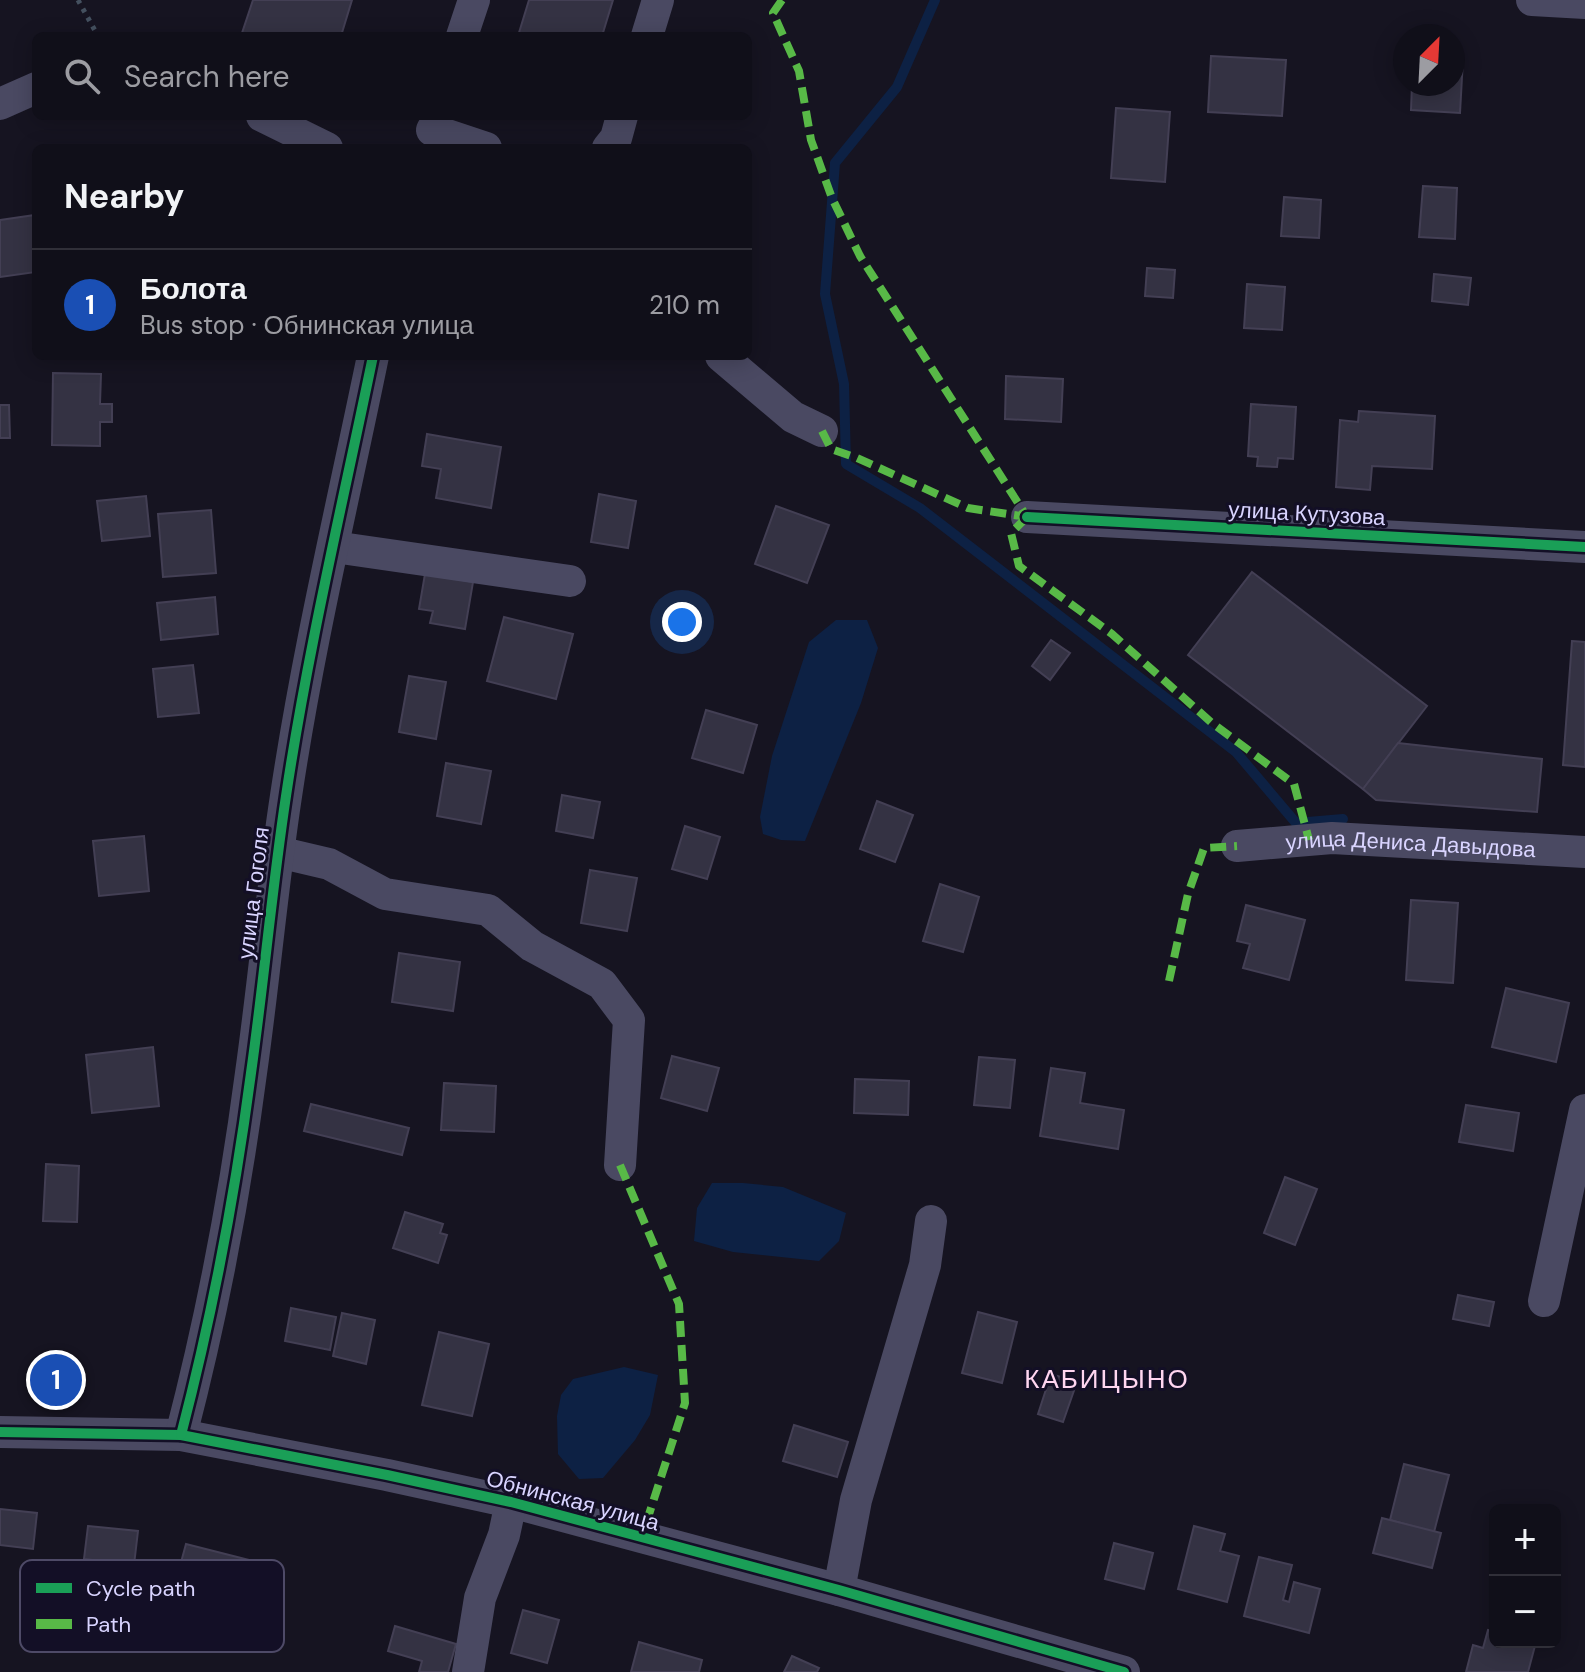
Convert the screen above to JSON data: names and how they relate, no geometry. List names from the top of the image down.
{
  "streets": {
    "street": [
      "улица Кутузова",
      "улица Дениса Давыдова",
      "улица Гоголя",
      "Обнинская улица"
    ]
  },
  "crossings": [
    ["улица Гоголя", "Обнинская улица"]
  ],
  "districts": ["КАБИЦЫНО"],
  "legend": ["Cycle path", "Path"],
  "north": "top right",
  "page": {
    "search": "Search here",
    "heading": "Nearby",
    "list": [
      {
        "mark": "1",
        "name": "Болота",
        "note": "Bus stop · Обнинская улица",
        "value": "210 m"
      }
    ],
    "pins": "1",
    "map_buttons": ["+", "−"]
  }
}
